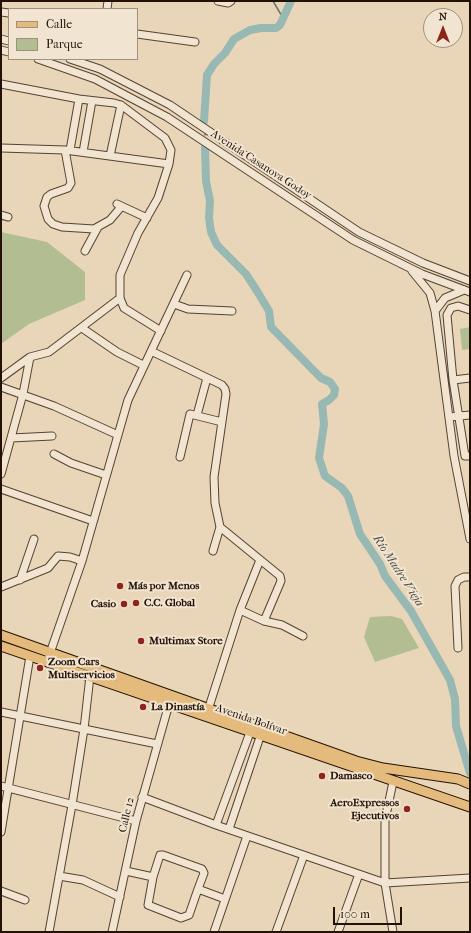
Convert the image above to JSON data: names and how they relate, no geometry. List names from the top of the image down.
{
  "streets": {
    "main road": ["Avenida Bolívar"],
    "street": ["Avenida Casanova Godoy", "Calle 12"]
  },
  "crossings": [
    ["Avenida Bolívar", "Calle 12"]
  ],
  "water": ["Río Madre Vieja"],
  "places": [
    "Más por Menos",
    "C.C. Global",
    "Casio",
    "Multimax Store",
    "Zoom Cars Multiservicios",
    "La Dinastía",
    "Damasco",
    "AeroExpressos Ejecutivos"
  ],
  "legend": ["Calle", "Parque"],
  "scale_bar": "100 m",
  "north": "top"
}
